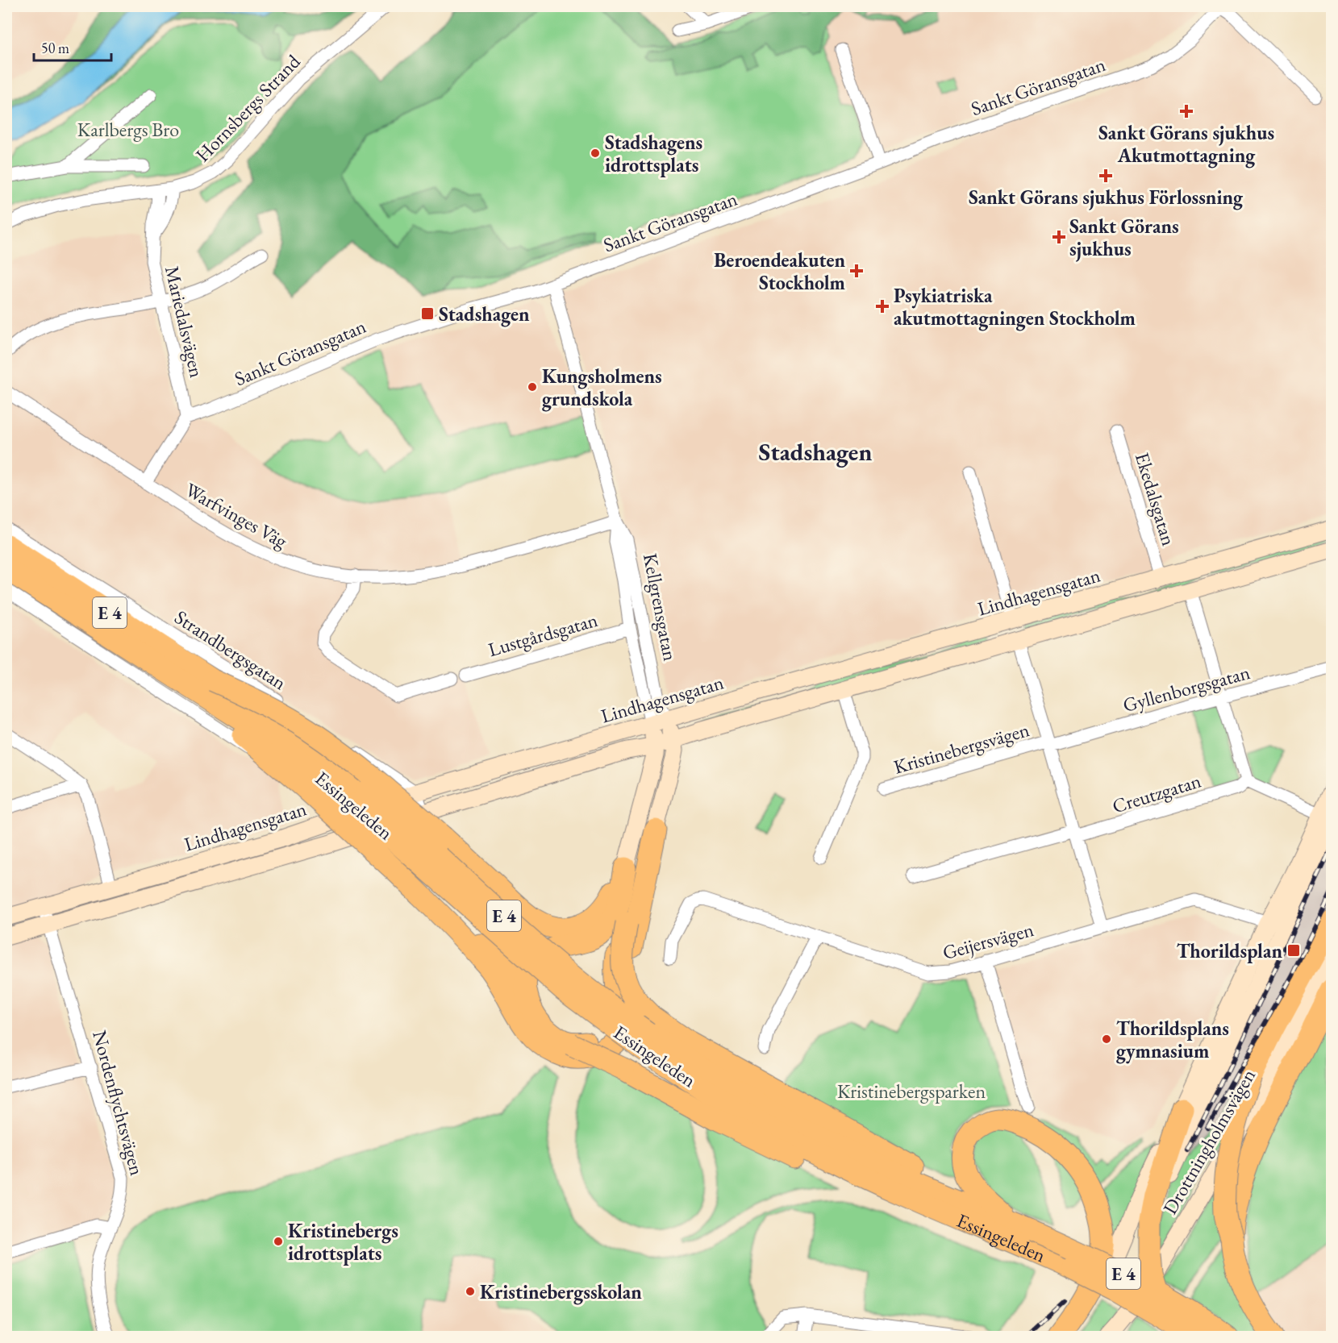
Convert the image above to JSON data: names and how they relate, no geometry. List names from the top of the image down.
{
  "streets": {
    "highway": ["E 4", "Essingeleden"],
    "street": [
      "Sankt Göransgatan",
      "Hornsbergs Strand",
      "Mariedalsvägen",
      "Ekedalsgatan",
      "Warfvinges Väg",
      "Lindhagensgatan",
      "Kellgrensgatan",
      "Lustgårdsgatan",
      "Strandbergsgatan",
      "Gyllenborgsgatan",
      "Kristinebergsvägen",
      "Creutzgatan",
      "Geijersvägen",
      "Nordenflychtsvägen",
      "Drottningholmsvägen"
    ]
  },
  "crossings": [
    ["Sankt Göransgatan", "Mariedalsvägen"],
    ["Sankt Göransgatan", "Kellgrensgatan"],
    ["Hornsbergs Strand", "Mariedalsvägen"],
    ["Ekedalsgatan", "Lindhagensgatan"],
    ["Warfvinges Väg", "Kellgrensgatan"],
    ["Lindhagensgatan", "Kellgrensgatan"],
    ["Lindhagensgatan", "Strandbergsgatan"],
    ["Lindhagensgatan", "Kristinebergsvägen"],
    ["Lindhagensgatan", "Nordenflychtsvägen"],
    ["Kellgrensgatan", "Lustgårdsgatan"],
    ["E 4", "Essingeleden"],
    ["Gyllenborgsgatan", "Kristinebergsvägen"],
    ["Kristinebergsvägen", "Creutzgatan"],
    ["Kristinebergsvägen", "Geijersvägen"],
    ["Geijersvägen", "Drottningholmsvägen"]
  ],
  "districts": ["Stadshagen"],
  "parks": ["Karlbergs Bro", "Kristinebergsparken"],
  "places": {
    "health": [
      "Sankt Görans sjukhus Akutmottagning",
      "Sankt Görans sjukhus Förlossning",
      "Sankt Görans sjukhus",
      "Beroendeakuten Stockholm",
      "Psykiatriska akutmottagningen Stockholm"
    ],
    "other": [
      "Stadshagens idrottsplats",
      "Kungsholmens grundskola",
      "Thorildsplans gymnasium",
      "Kristinebergs idrottsplats",
      "Kristinebergsskolan"
    ],
    "transit": ["Stadshagen", "Thorildsplan"]
  },
  "scale_bar": "50 m"
}
